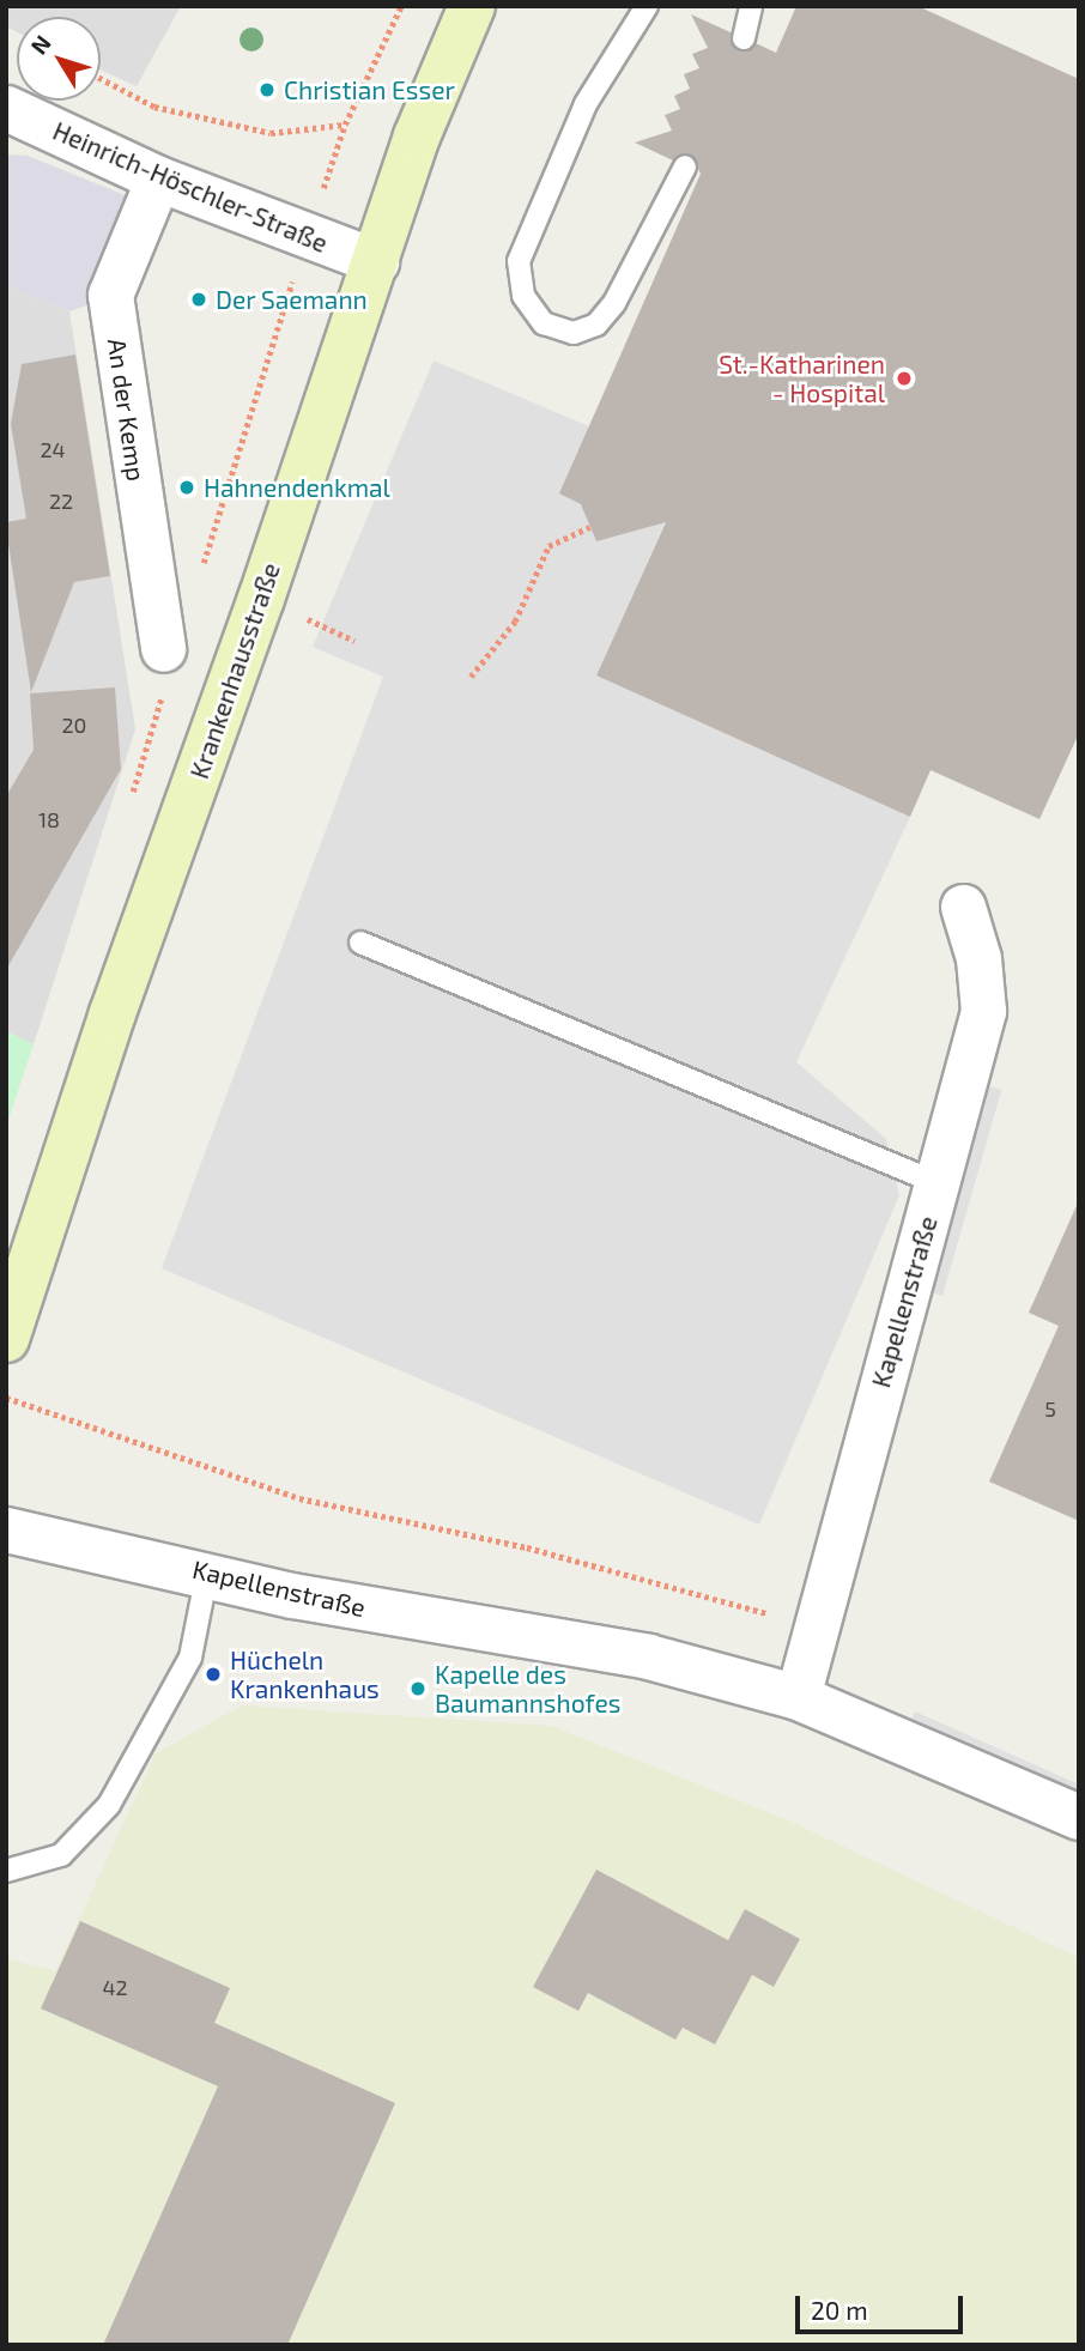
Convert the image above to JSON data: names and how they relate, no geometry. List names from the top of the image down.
{
  "streets": {
    "street": [
      "Heinrich-Höschler-Straße",
      "An der Kemp",
      "Krankenhausstraße",
      "Kapellenstraße"
    ]
  },
  "crossings": [
    ["Heinrich-Höschler-Straße", "An der Kemp"],
    ["Heinrich-Höschler-Straße", "Krankenhausstraße"]
  ],
  "places": [
    "Christian Esser",
    "Der Saemann",
    "St.-Katharinen - Hospital",
    "Hahnendenkmal",
    "Hücheln Krankenhaus",
    "Kapelle des Baumannshofes"
  ],
  "house_numbers": [
    "24",
    "22",
    "20",
    "18",
    "5",
    "42"
  ],
  "scale_bar": "20 m",
  "north": "top left"
}
